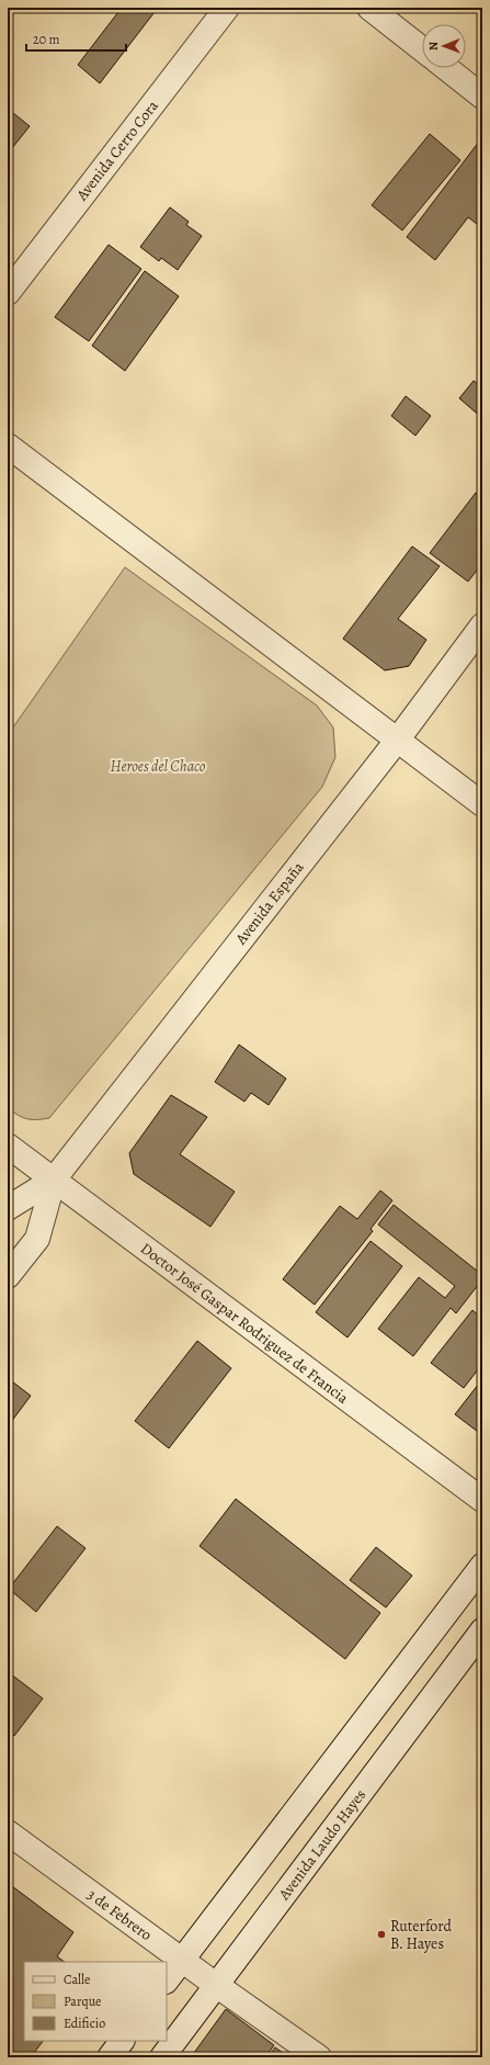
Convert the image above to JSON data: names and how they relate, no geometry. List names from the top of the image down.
{
  "streets": {
    "street": [
      "Avenida Cerro Cora",
      "Avenida España",
      "Doctor José Gaspar Rodriguez de Francia",
      "Avenida Laudo Hayes",
      "3 de Febrero"
    ]
  },
  "crossings": [
    ["Avenida España", "Doctor José Gaspar Rodriguez de Francia"],
    ["Avenida Laudo Hayes", "3 de Febrero"]
  ],
  "parks": ["Heroes del Chaco"],
  "places": ["Ruterford B. Hayes"],
  "legend": ["Calle", "Parque", "Edificio"],
  "scale_bar": "20 m",
  "north": "left"
}
